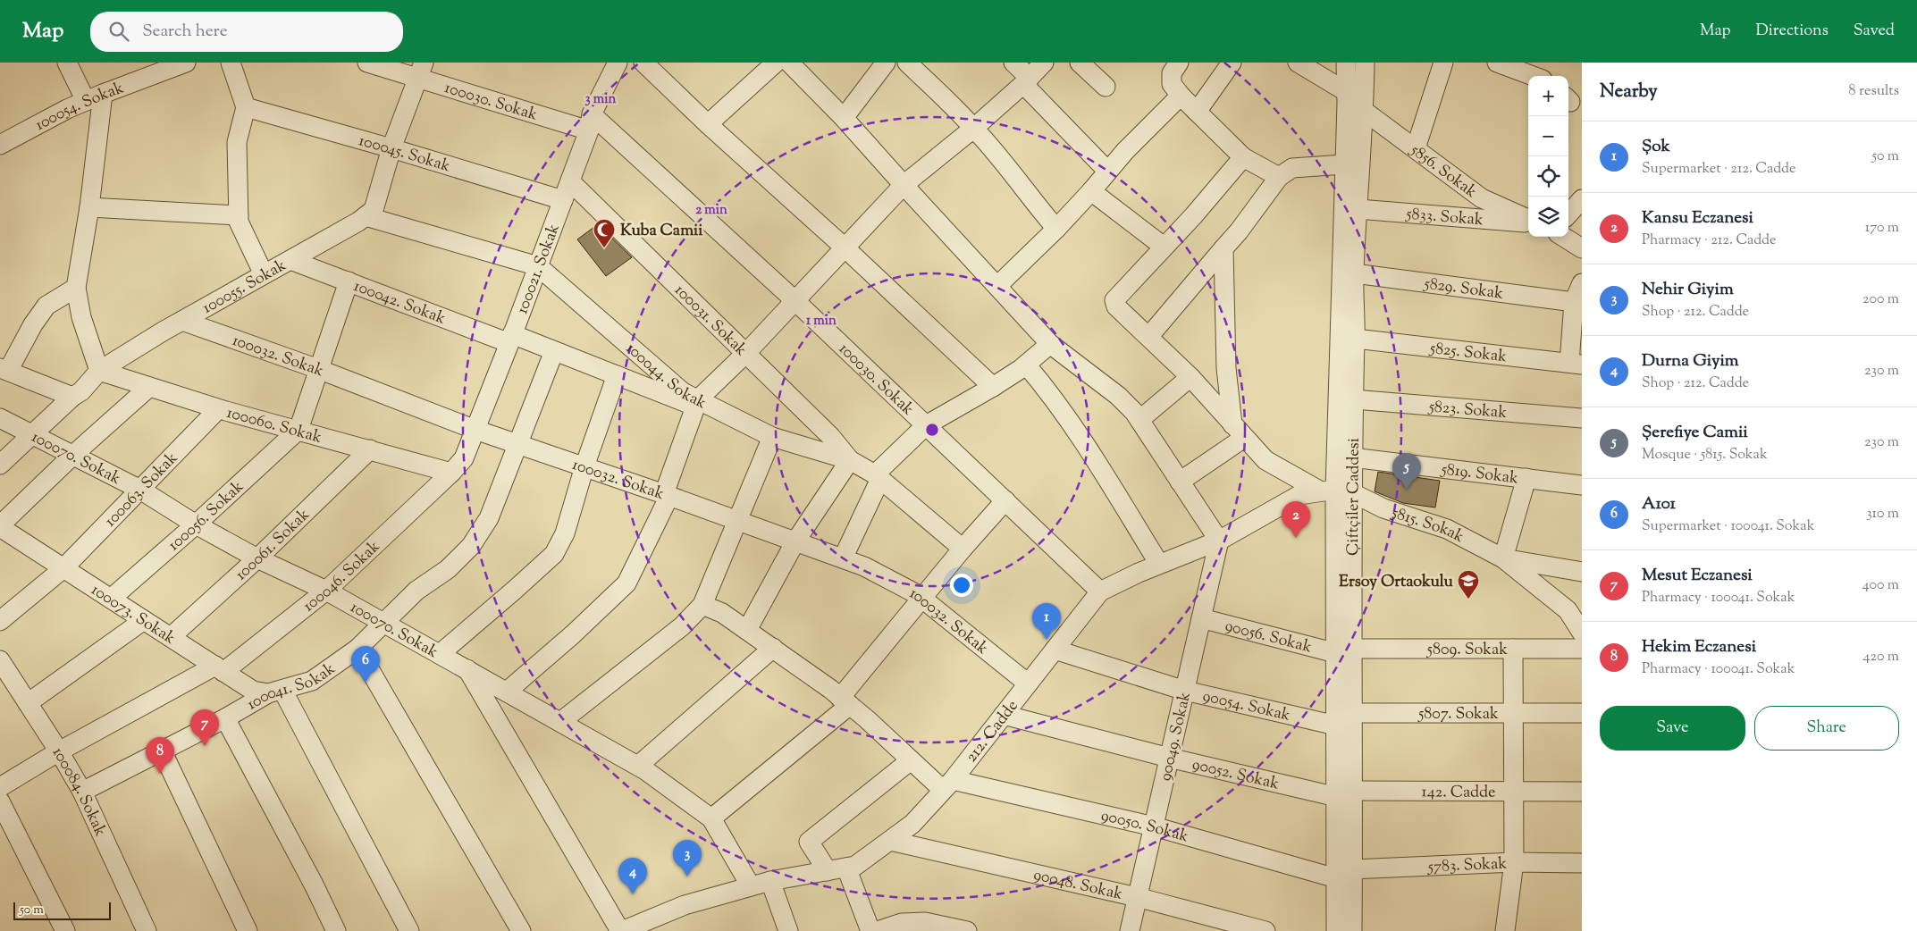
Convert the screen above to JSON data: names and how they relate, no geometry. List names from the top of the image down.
{
  "streets": {
    "street": [
      "100030. Sokak",
      "100054. Sokak",
      "100045. Sokak",
      "5856. Sokak",
      "5833. Sokak",
      "100021. Sokak",
      "100055. Sokak",
      "5829. Sokak",
      "100042. Sokak",
      "100031. Sokak",
      "5825. Sokak",
      "100032. Sokak",
      "100044. Sokak",
      "5823. Sokak",
      "100060. Sokak",
      "100070. Sokak",
      "5819. Sokak",
      "100063. Sokak",
      "Çiftçiler Caddesi",
      "100056. Sokak",
      "5815. Sokak",
      "100061. Sokak",
      "100046. Sokak",
      "100073. Sokak",
      "90056. Sokak",
      "5809. Sokak",
      "100041. Sokak",
      "90054. Sokak",
      "5807. Sokak",
      "212. Cadde",
      "90049. Sokak",
      "90052. Sokak",
      "142. Cadde",
      "100084. Sokak",
      "90050. Sokak",
      "5783. Sokak",
      "90048. Sokak"
    ]
  },
  "crossings": [
    ["100030. Sokak", "100021. Sokak"],
    ["100030. Sokak", "100055. Sokak"],
    ["100030. Sokak", "212. Cadde"],
    ["100045. Sokak", "100021. Sokak"],
    ["100045. Sokak", "100055. Sokak"],
    ["5856. Sokak", "Çiftçiler Caddesi"],
    ["5833. Sokak", "Çiftçiler Caddesi"],
    ["100021. Sokak", "100042. Sokak"],
    ["100021. Sokak", "100031. Sokak"],
    ["100021. Sokak", "100032. Sokak"],
    ["100021. Sokak", "100044. Sokak"],
    ["100021. Sokak", "100060. Sokak"],
    ["100021. Sokak", "100046. Sokak"],
    ["100055. Sokak", "100042. Sokak"],
    ["100055. Sokak", "100032. Sokak"],
    ["100055. Sokak", "100044. Sokak"],
    ["100055. Sokak", "100060. Sokak"],
    ["100055. Sokak", "100070. Sokak"],
    ["5829. Sokak", "Çiftçiler Caddesi"],
    ["100042. Sokak", "100044. Sokak"],
    ["100042. Sokak", "100041. Sokak"],
    ["100031. Sokak", "100044. Sokak"],
    ["5825. Sokak", "Çiftçiler Caddesi"],
    ["100032. Sokak", "100041. Sokak"],
    ["100032. Sokak", "212. Cadde"],
    ["5823. Sokak", "Çiftçiler Caddesi"],
    ["100060. Sokak", "100063. Sokak"],
    ["100060. Sokak", "100056. Sokak"],
    ["100060. Sokak", "100061. Sokak"],
    ["100060. Sokak", "100046. Sokak"],
    ["100070. Sokak", "100063. Sokak"],
    ["100070. Sokak", "100056. Sokak"],
    ["100070. Sokak", "100061. Sokak"],
    ["100070. Sokak", "100046. Sokak"],
    ["100070. Sokak", "100041. Sokak"],
    ["100070. Sokak", "212. Cadde"],
    ["5819. Sokak", "Çiftçiler Caddesi"],
    ["100063. Sokak", "100073. Sokak"],
    ["Çiftçiler Caddesi", "5815. Sokak"],
    ["Çiftçiler Caddesi", "90056. Sokak"],
    ["Çiftçiler Caddesi", "5809. Sokak"],
    ["Çiftçiler Caddesi", "90054. Sokak"],
    ["Çiftçiler Caddesi", "5807. Sokak"],
    ["Çiftçiler Caddesi", "212. Cadde"],
    ["Çiftçiler Caddesi", "90052. Sokak"],
    ["Çiftçiler Caddesi", "142. Cadde"],
    ["Çiftçiler Caddesi", "90050. Sokak"],
    ["Çiftçiler Caddesi", "5783. Sokak"],
    ["100056. Sokak", "100073. Sokak"],
    ["5815. Sokak", "212. Cadde"],
    ["100061. Sokak", "100073. Sokak"],
    ["100046. Sokak", "100073. Sokak"],
    ["100046. Sokak", "100084. Sokak"],
    ["100073. Sokak", "100041. Sokak"],
    ["90056. Sokak", "5809. Sokak"],
    ["90056. Sokak", "90049. Sokak"],
    ["100041. Sokak", "100084. Sokak"],
    ["90054. Sokak", "5807. Sokak"],
    ["90054. Sokak", "212. Cadde"],
    ["90054. Sokak", "90049. Sokak"],
    ["212. Cadde", "90049. Sokak"],
    ["212. Cadde", "90052. Sokak"],
    ["212. Cadde", "90050. Sokak"],
    ["212. Cadde", "90048. Sokak"],
    ["90049. Sokak", "90052. Sokak"],
    ["90049. Sokak", "90050. Sokak"],
    ["90049. Sokak", "90048. Sokak"],
    ["90052. Sokak", "142. Cadde"],
    ["90050. Sokak", "5783. Sokak"]
  ],
  "places": {
    "mosque": ["Kuba Camii"],
    "school or university": ["Ersoy Ortaokulu"]
  },
  "scale_bar": "50 m",
  "page": {
    "header": "Map",
    "search": "Search here",
    "nav": ["Map", "Directions", "Saved"],
    "heading": ["Nearby", "8 results"],
    "map_buttons": ["+", "−"],
    "list": [
      {
        "mark": "1",
        "name": "Şok",
        "note": "Supermarket · 212. Cadde",
        "value": "50 m"
      },
      {
        "mark": "2",
        "name": "Kansu Eczanesi",
        "note": "Pharmacy · 212. Cadde",
        "value": "170 m"
      },
      {
        "mark": "3",
        "name": "Nehir Giyim",
        "note": "Shop · 212. Cadde",
        "value": "200 m"
      },
      {
        "mark": "4",
        "name": "Durna Giyim",
        "note": "Shop · 212. Cadde",
        "value": "230 m"
      },
      {
        "mark": "5",
        "name": "Şerefiye Camii",
        "note": "Mosque · 5815. Sokak",
        "value": "230 m"
      },
      {
        "mark": "6",
        "name": "A101",
        "note": "Supermarket · 100041. Sokak",
        "value": "310 m"
      },
      {
        "mark": "7",
        "name": "Mesut Eczanesi",
        "note": "Pharmacy · 100041. Sokak",
        "value": "400 m"
      },
      {
        "mark": "8",
        "name": "Hekim Eczanesi",
        "note": "Pharmacy · 100041. Sokak",
        "value": "420 m"
      }
    ],
    "pins": [
      "5",
      "2",
      "1",
      "6",
      "7",
      "8",
      "3",
      "4"
    ],
    "buttons": ["Save", "Share"],
    "scale": "50 m"
  },
  "rings": ["3 min", "2 min", "1 min"]
}
